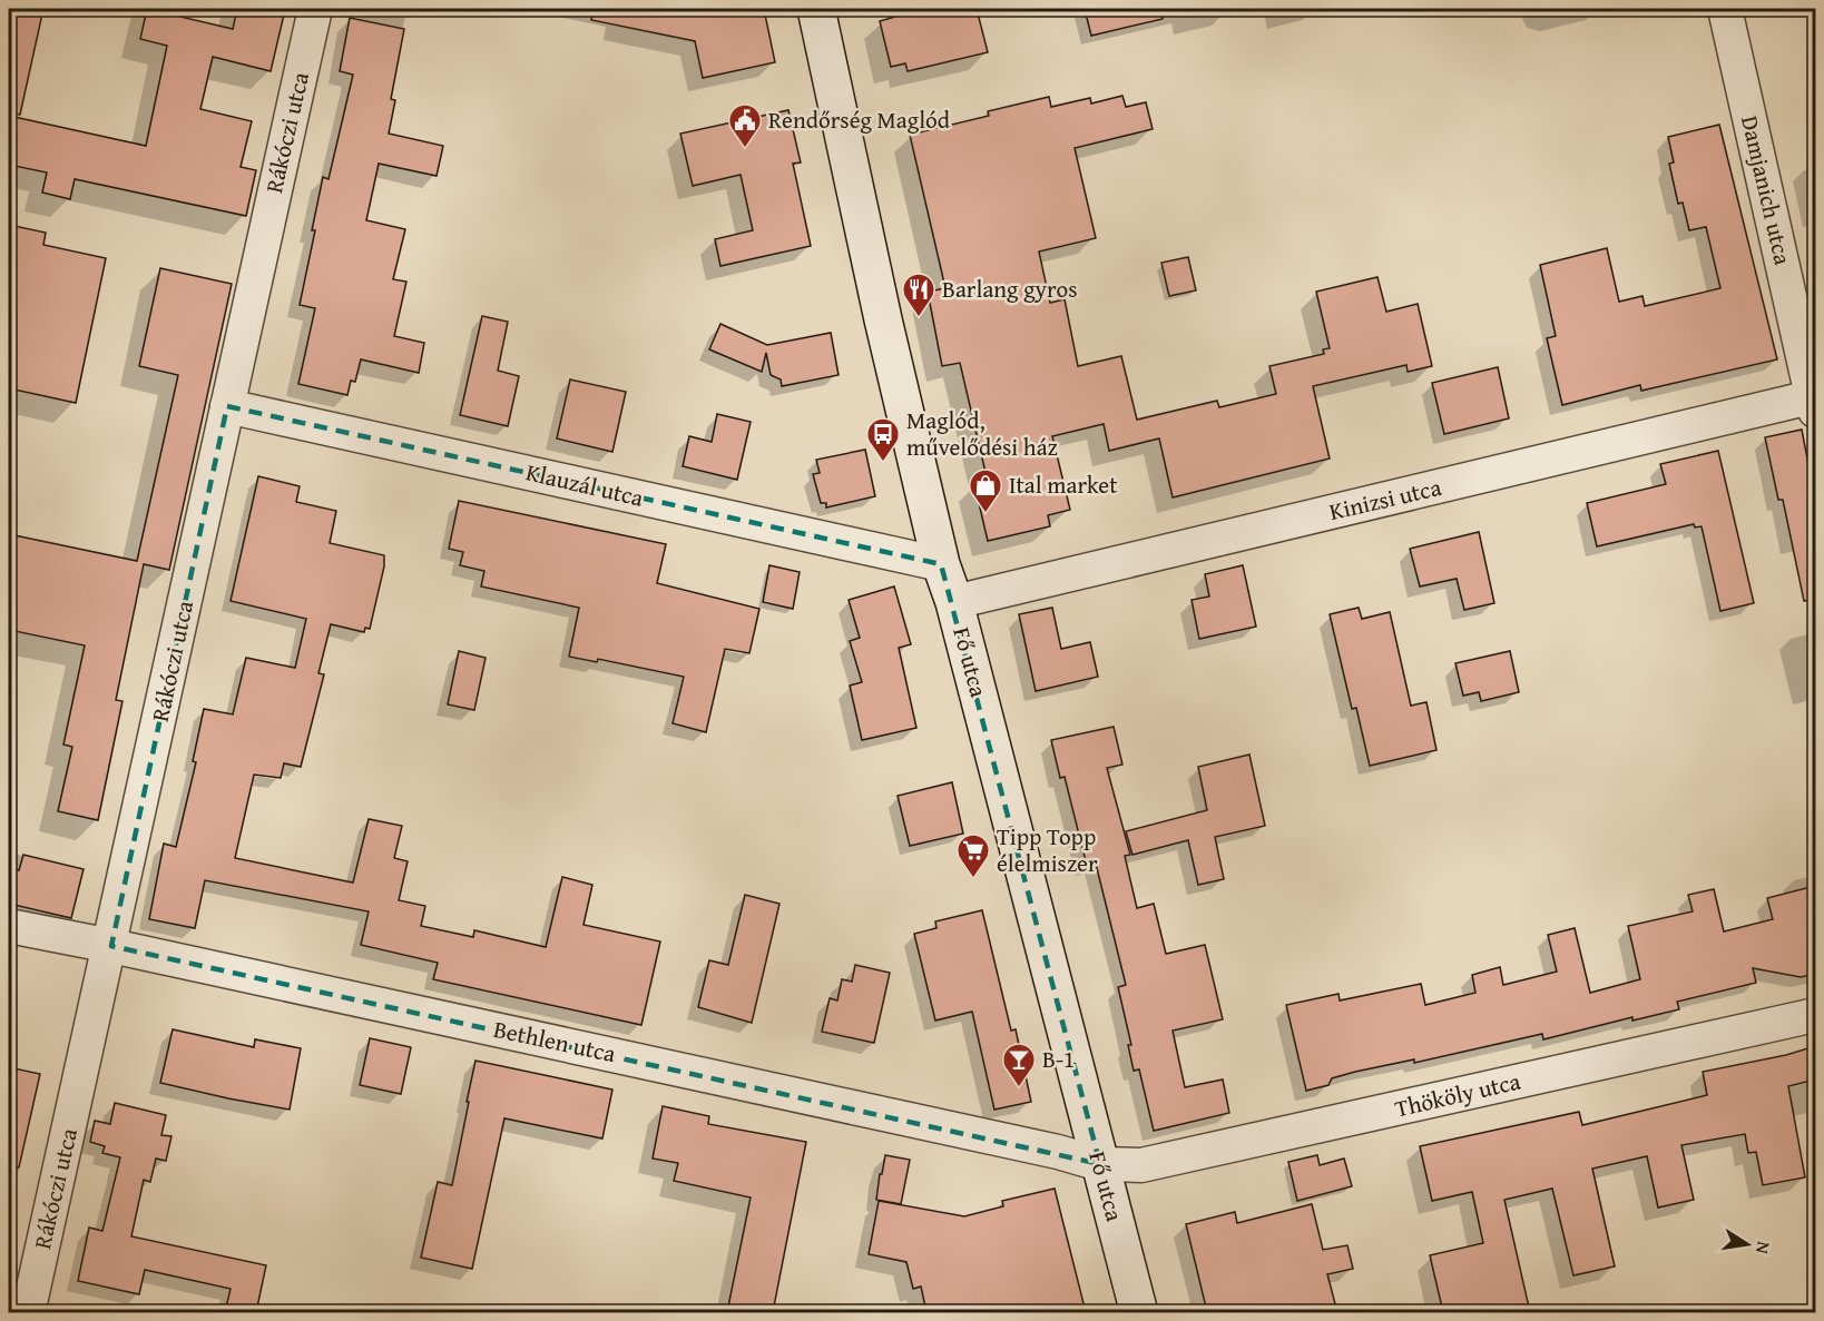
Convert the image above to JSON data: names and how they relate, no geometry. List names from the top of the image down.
{
  "streets": {
    "main road": ["Fő utca"],
    "street": [
      "Rákóczi utca",
      "Damjanich utca",
      "Klauzál utca",
      "Kinizsi utca",
      "Bethlen utca",
      "Thököly utca"
    ]
  },
  "crossings": [
    ["Rákóczi utca", "Klauzál utca"],
    ["Rákóczi utca", "Bethlen utca"],
    ["Damjanich utca", "Kinizsi utca"],
    ["Klauzál utca", "Fő utca"],
    ["Kinizsi utca", "Fő utca"],
    ["Fő utca", "Bethlen utca"],
    ["Fő utca", "Thököly utca"],
    ["Bethlen utca", "Thököly utca"]
  ],
  "places": {
    "public building": ["Rendőrség Maglód"],
    "restaurant": ["Barlang gyros"],
    "bus stop": ["Maglód, művelődési ház"],
    "shop": ["Ital market"],
    "supermarket": ["Tipp Topp élelmiszer"],
    "bar": ["B-1"]
  },
  "north": "right"
}
